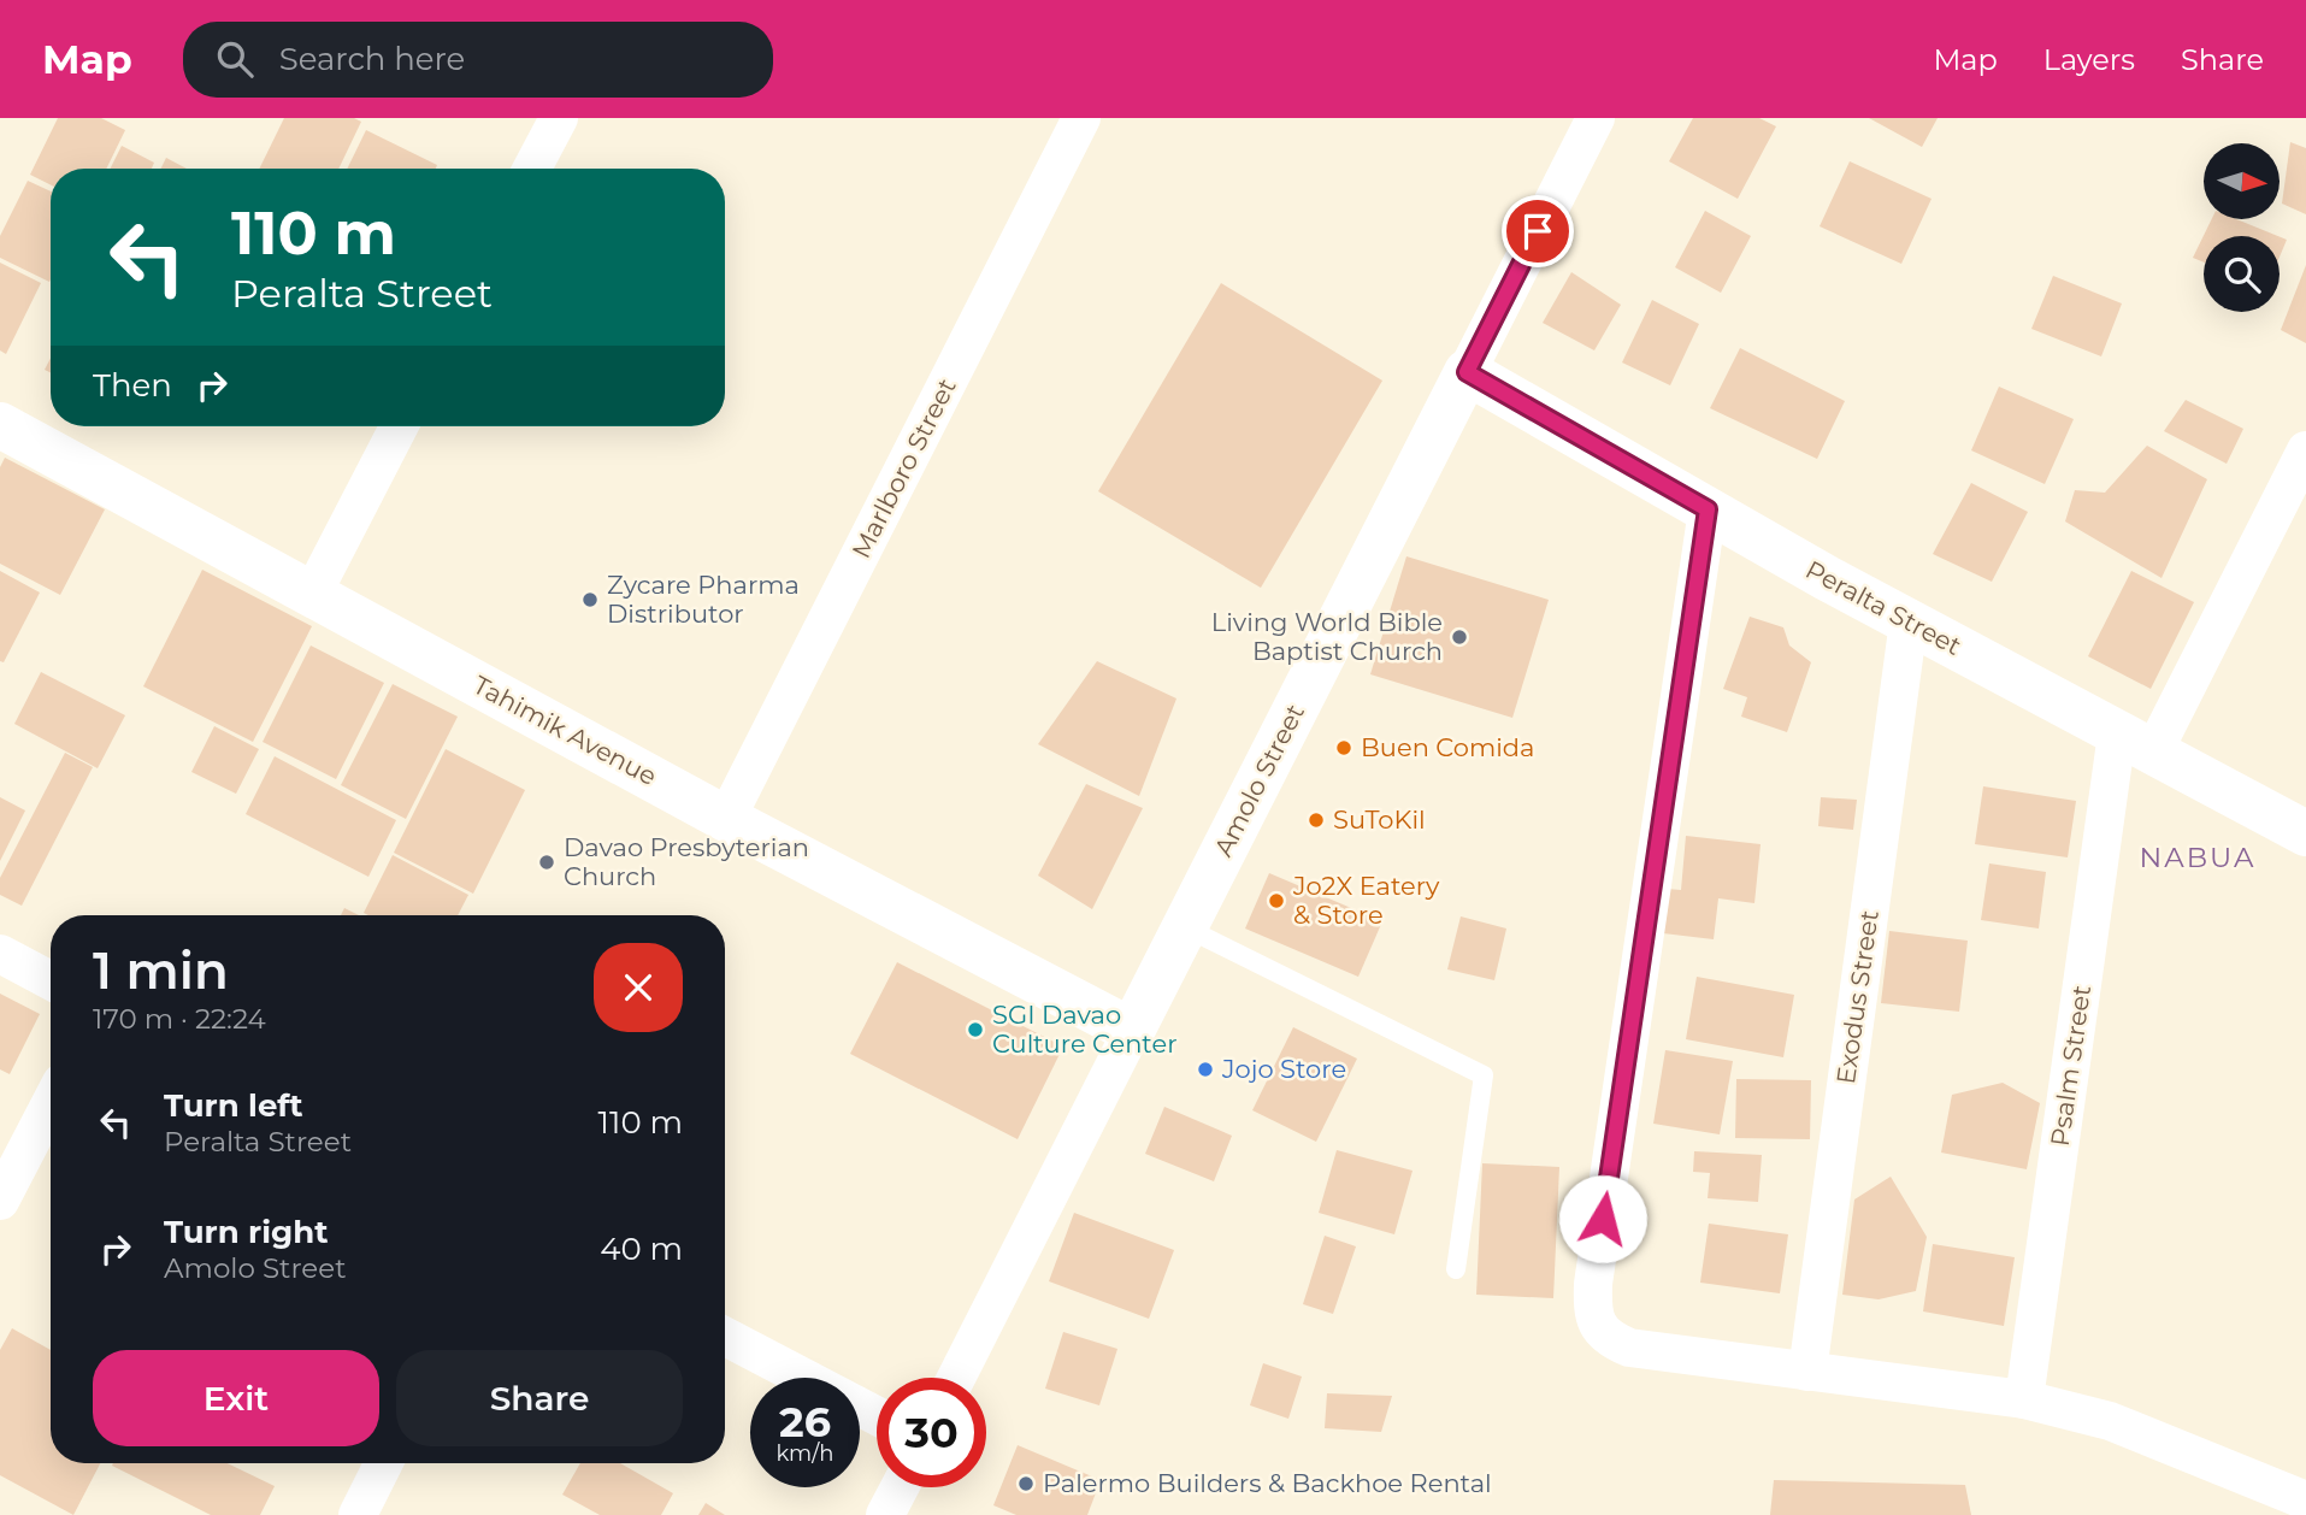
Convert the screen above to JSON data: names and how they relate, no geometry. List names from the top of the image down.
{
  "streets": {
    "street": [
      "Marlboro Street",
      "Peralta Street",
      "Tahimik Avenue",
      "Amolo Street",
      "Exodus Street",
      "Psalm Street"
    ]
  },
  "crossings": [
    ["Marlboro Street", "Tahimik Avenue"],
    ["Peralta Street", "Amolo Street"],
    ["Peralta Street", "Exodus Street"],
    ["Peralta Street", "Psalm Street"],
    ["Tahimik Avenue", "Amolo Street"]
  ],
  "districts": ["NABUA"],
  "places": [
    "Zycare Pharma Distributor",
    "Living World Bible Baptist Church",
    "Buen Comida",
    "SuToKil",
    "Davao Presbyterian Church",
    "Jo2X Eatery & Store",
    "SGI Davao Culture Center",
    "Jojo Store",
    "Palermo Builders & Backhoe Rental"
  ],
  "north": "right",
  "page": {
    "header": "Map",
    "search": "Search here",
    "nav": ["Map", "Layers", "Share"],
    "turn": ["110 m", "Peralta Street"],
    "then": "Then",
    "heading": ["1 min", "170 m · 22:24"],
    "list": [
      {
        "name": "Turn left",
        "note": "Peralta Street",
        "value": "110 m"
      },
      {
        "name": "Turn right",
        "note": "Amolo Street",
        "value": "40 m"
      }
    ],
    "buttons": ["Exit", "Share"],
    "speed": "26 km/h",
    "limit": "30"
  }
}
